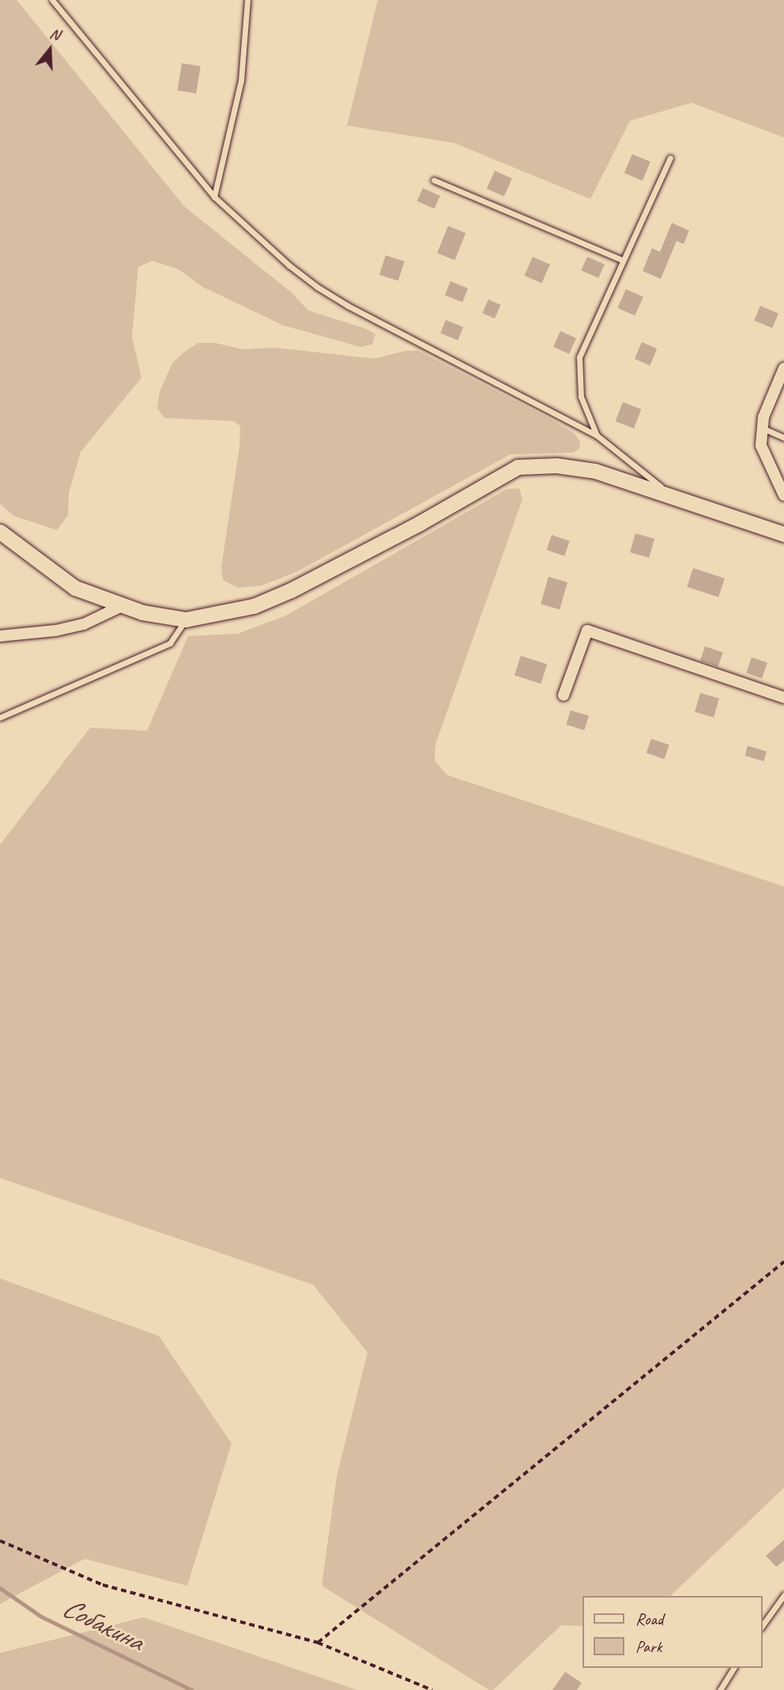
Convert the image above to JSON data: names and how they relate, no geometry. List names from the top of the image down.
{
  "water": ["Собакина"],
  "legend": ["Road", "Park"],
  "north": "top"
}
